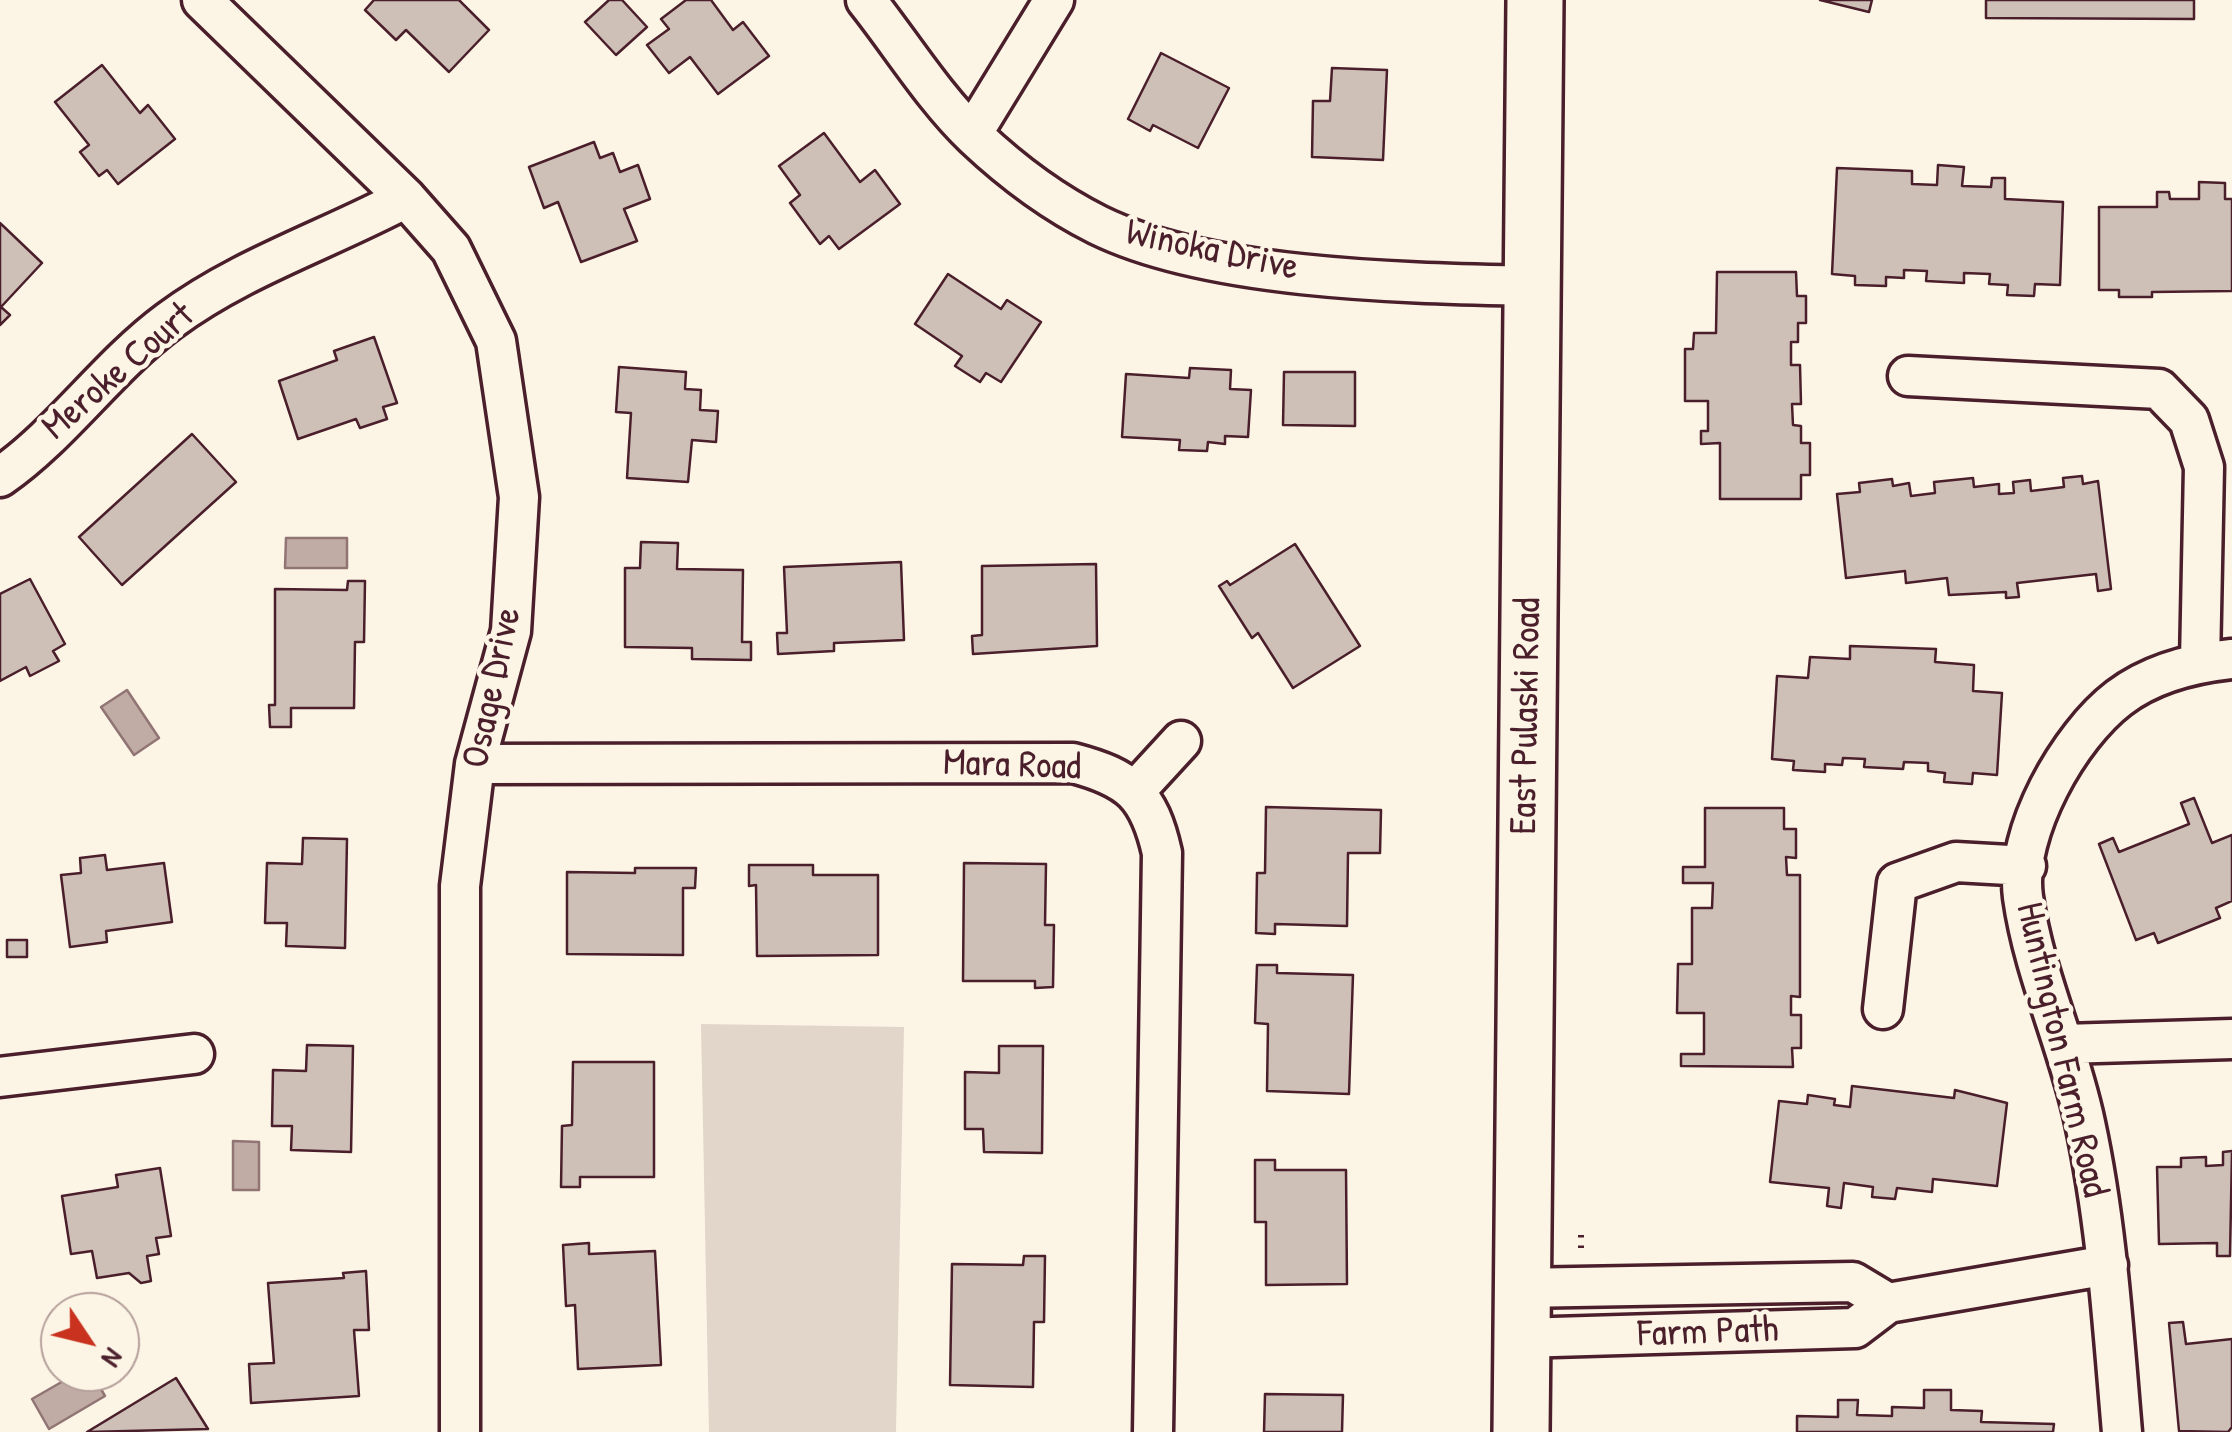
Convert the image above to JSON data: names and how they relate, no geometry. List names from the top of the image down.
{
  "streets": {
    "main road": ["East Pulaski Road"],
    "street": [
      "Winoka Drive",
      "Meroke Court",
      "Osage Drive",
      "Mara Road",
      "Huntington Farm Road",
      "Farm Path"
    ]
  },
  "crossings": [
    ["Winoka Drive", "East Pulaski Road"],
    ["Meroke Court", "Osage Drive"],
    ["Osage Drive", "Mara Road"],
    ["East Pulaski Road", "Farm Path"],
    ["Huntington Farm Road", "Farm Path"]
  ],
  "north": "bottom right"
}
